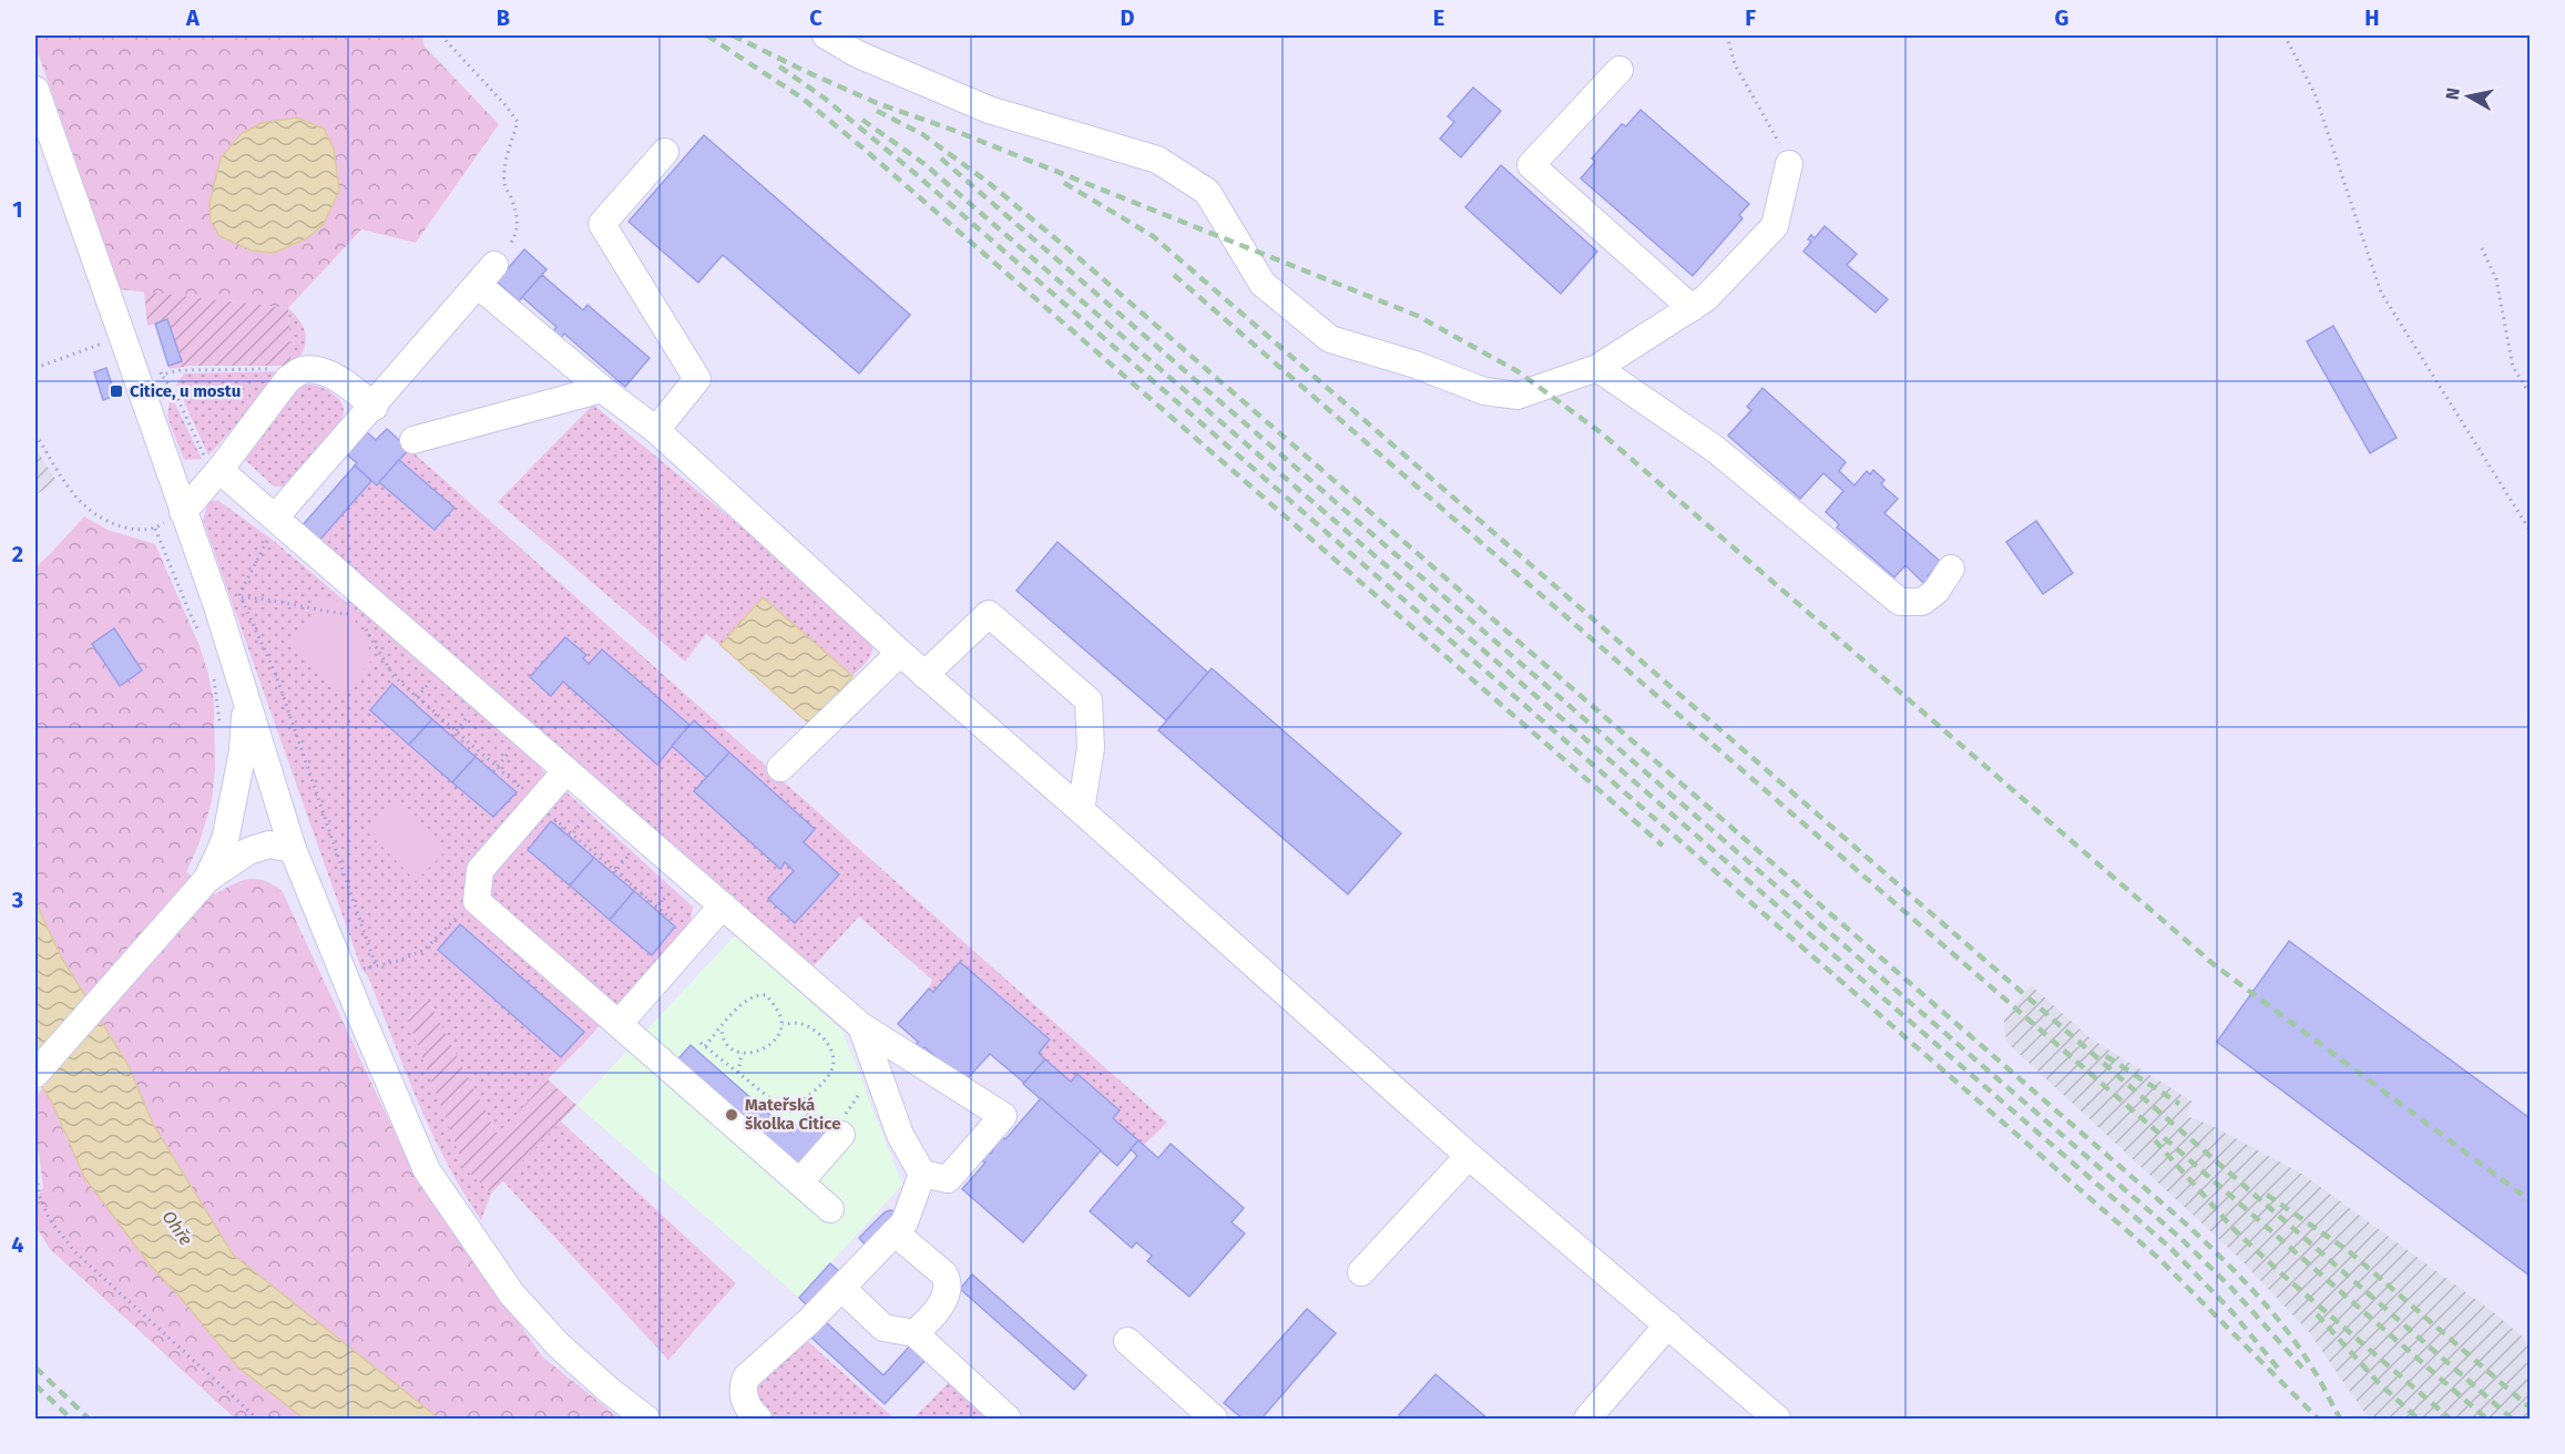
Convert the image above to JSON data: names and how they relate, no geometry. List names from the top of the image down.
{
  "water": ["Ohře"],
  "places": {
    "transit": ["Citice, u mostu"],
    "other": ["Mateřská školka Citice"]
  },
  "north": "left",
  "grid": {
    "columns": [
      "A",
      "B",
      "C",
      "D",
      "E",
      "F",
      "G",
      "H"
    ],
    "rows": [
      "1",
      "2",
      "3",
      "4"
    ]
  }
}
